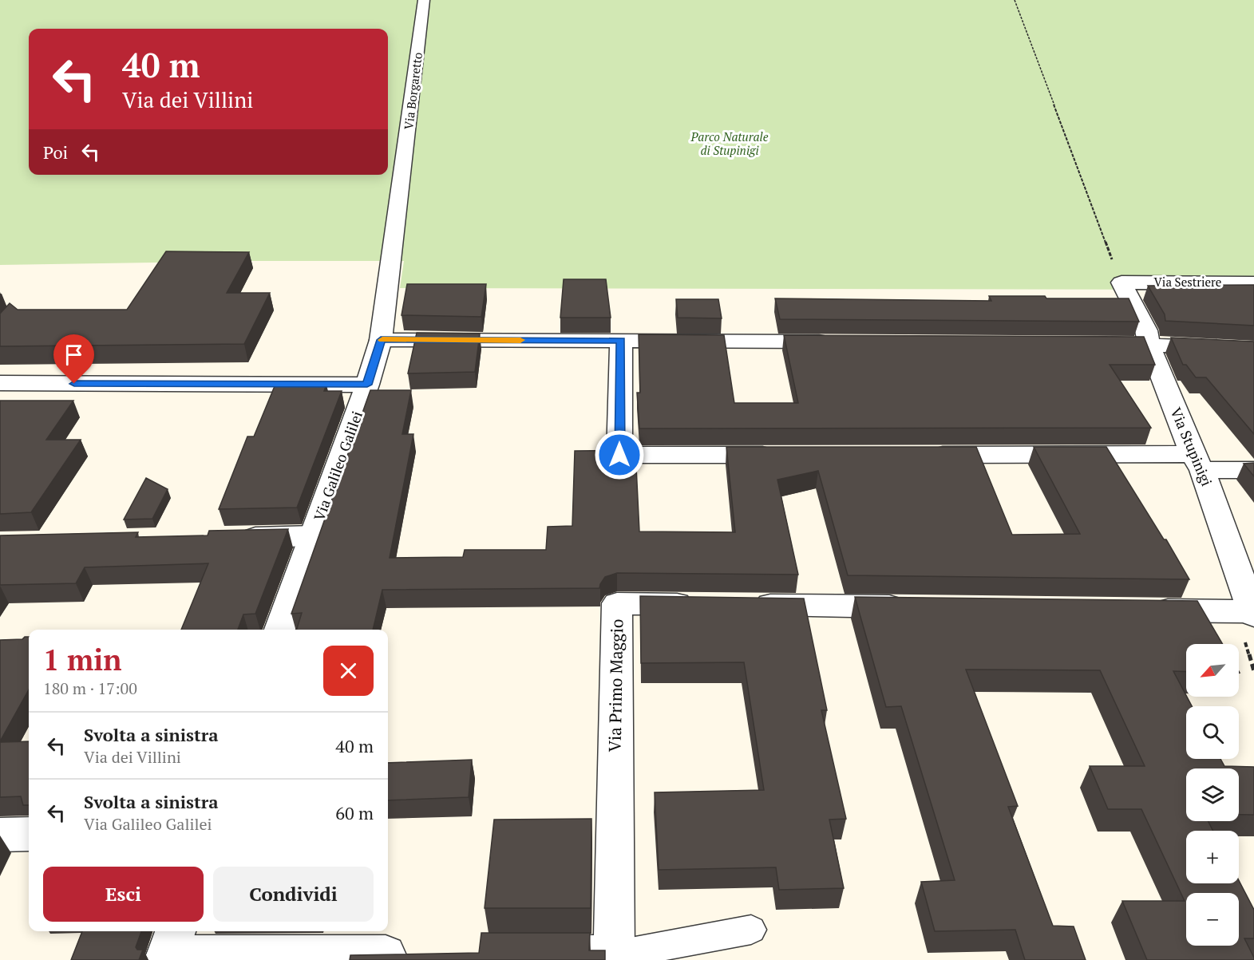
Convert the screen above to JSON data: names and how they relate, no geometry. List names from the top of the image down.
{
  "streets": {
    "street": [
      "Via Borgaretto",
      "Via Sestriere",
      "Via Stupinigi",
      "Via Galileo Galilei",
      "Via Primo Maggio"
    ]
  },
  "crossings": [
    ["Via Borgaretto", "Via Galileo Galilei"],
    ["Via Sestriere", "Via Stupinigi"]
  ],
  "parks": ["Parco Naturale di Stupinigi"],
  "north": "bottom left",
  "page": {
    "turn": ["40 m", "Via dei Villini"],
    "then": "Poi",
    "heading": ["1 min", "180 m · 17:00"],
    "map_buttons": ["+", "−"],
    "list": [
      {
        "name": "Svolta a sinistra",
        "note": "Via dei Villini",
        "value": "40 m"
      },
      {
        "name": "Svolta a sinistra",
        "note": "Via Galileo Galilei",
        "value": "60 m"
      }
    ],
    "buttons": ["Esci", "Condividi"]
  }
}
